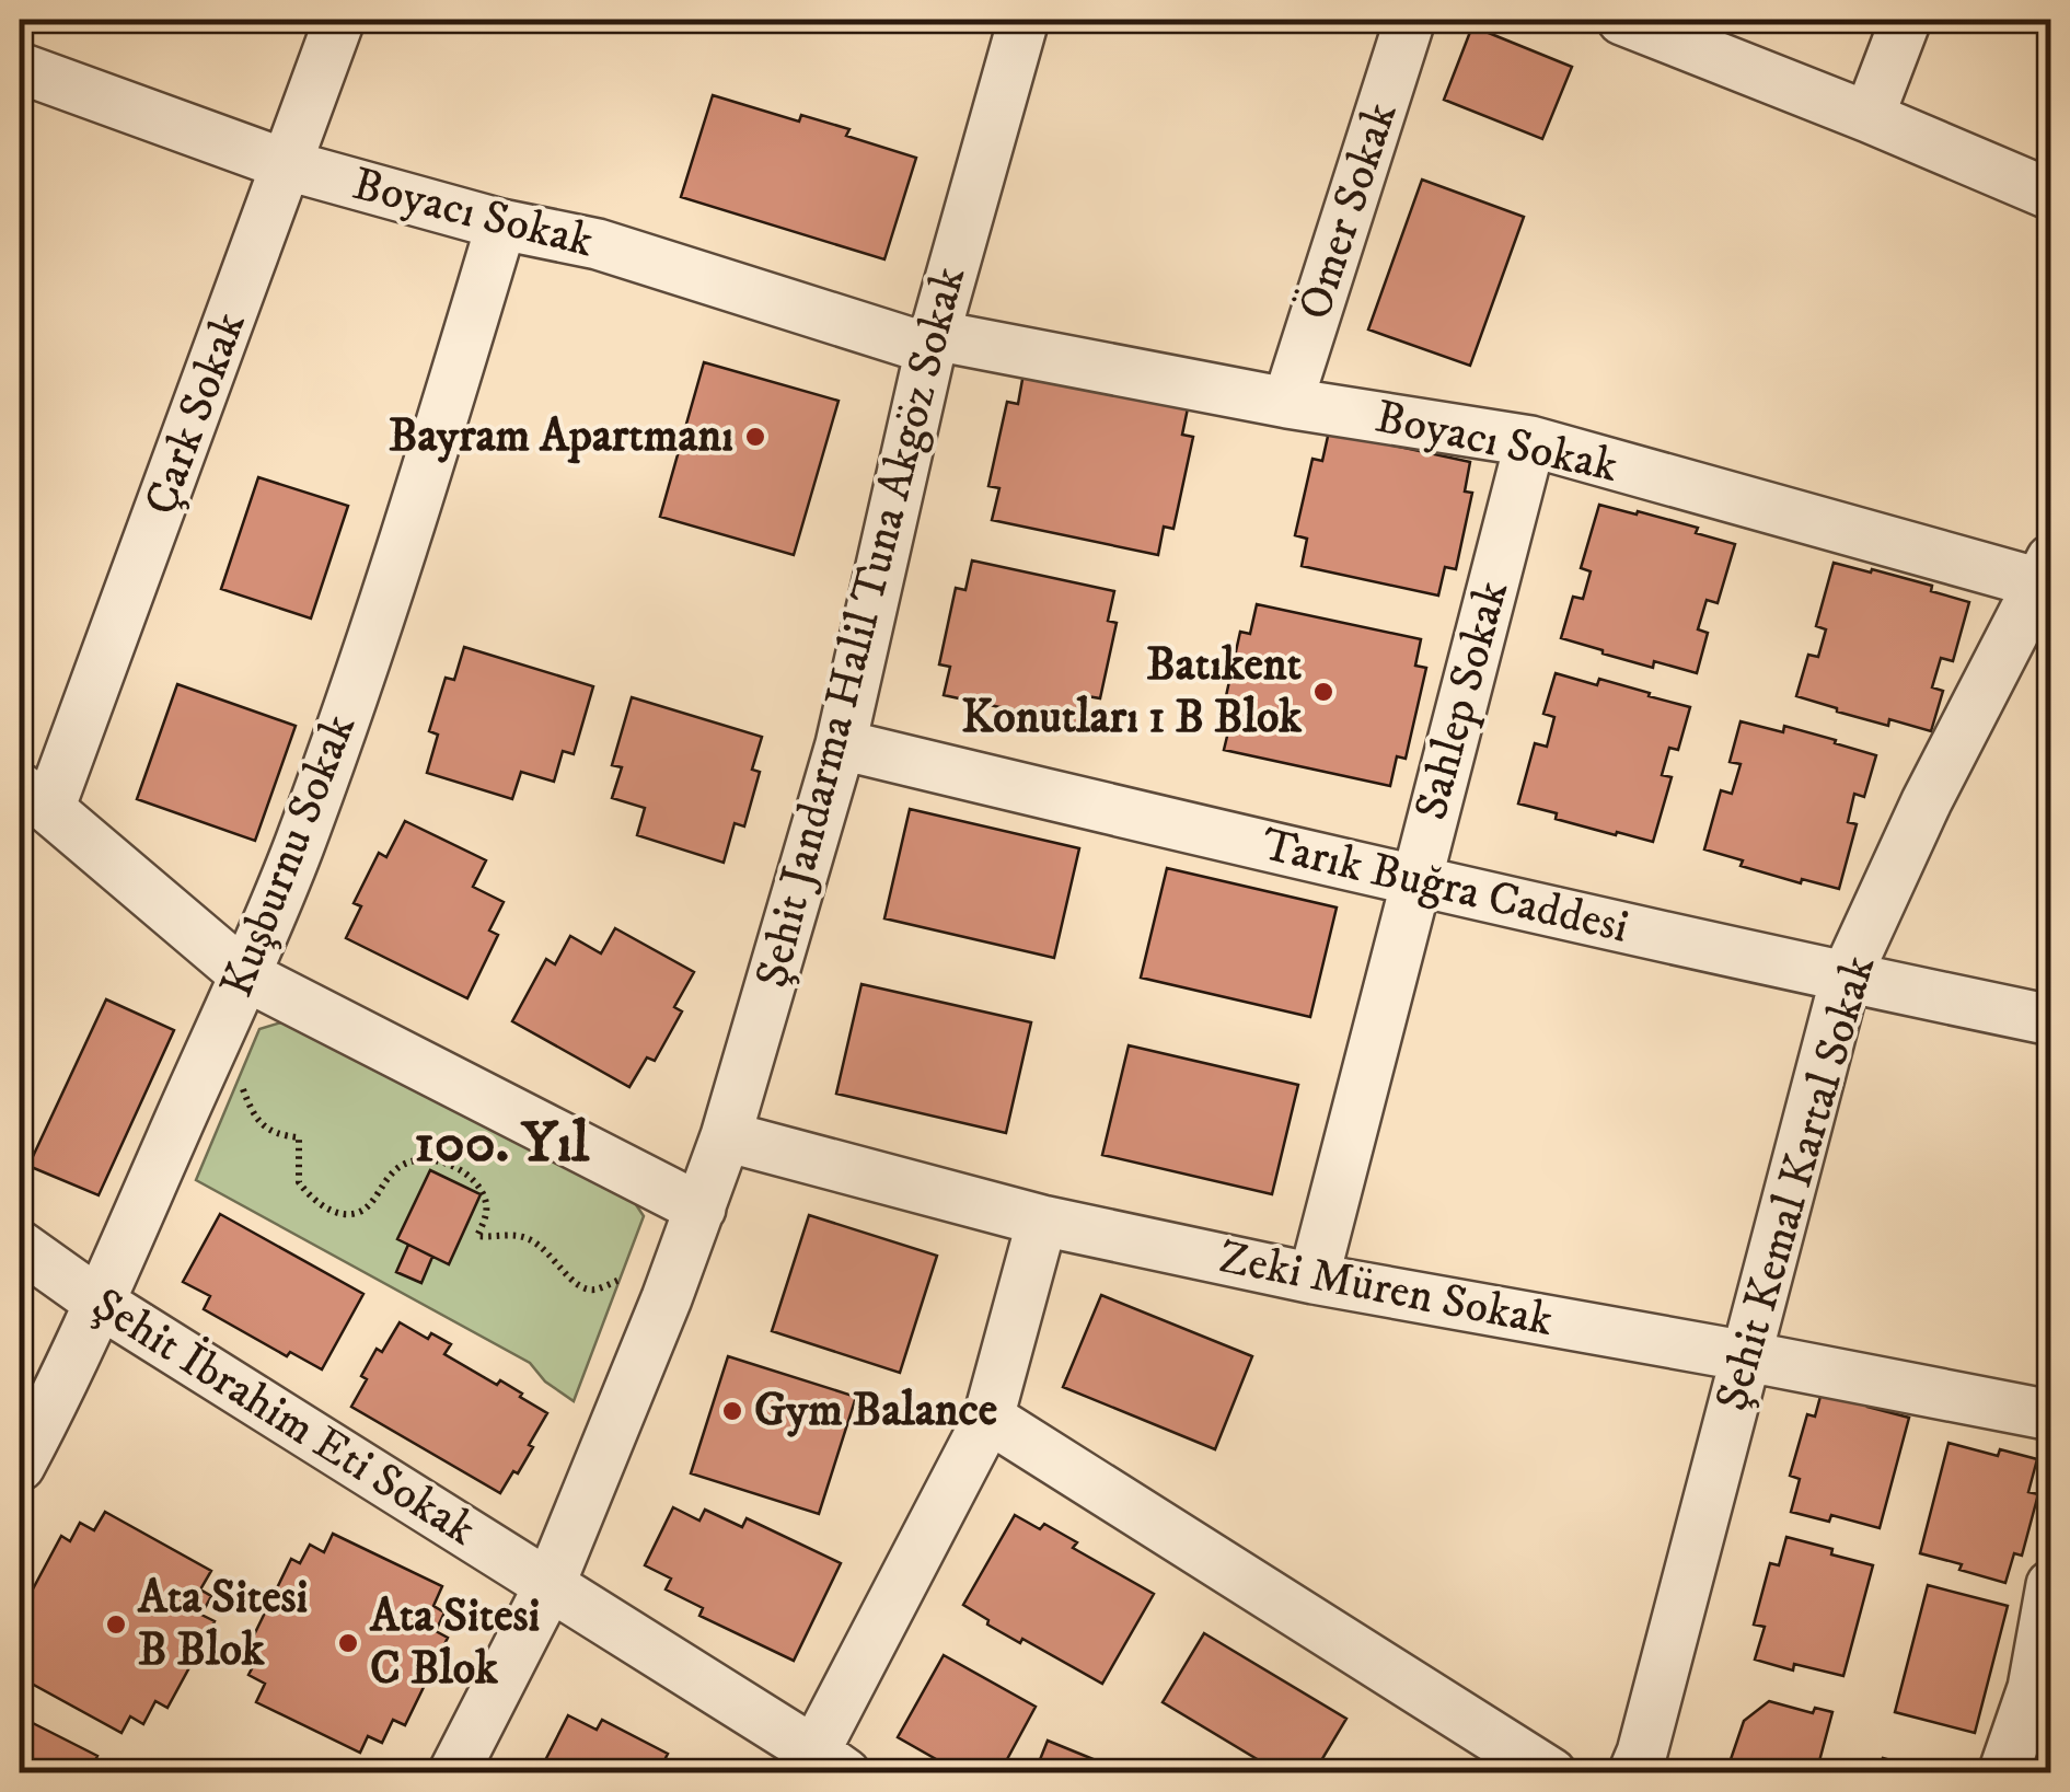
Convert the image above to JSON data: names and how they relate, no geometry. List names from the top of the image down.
{
  "streets": {
    "street": [
      "Ömer Sokak",
      "Boyacı Sokak",
      "Çark Sokak",
      "Şehit Jandarma Halil Tuna Akgöz Sokak",
      "Sahlep Sokak",
      "Kuşburnu Sokak",
      "Tarık Buğra Caddesi",
      "Şehit Kemal Kartal Sokak",
      "Zeki Müren Sokak",
      "Şehit İbrahim Eti Sokak"
    ]
  },
  "crossings": [
    ["Ömer Sokak", "Boyacı Sokak"],
    ["Boyacı Sokak", "Çark Sokak"],
    ["Boyacı Sokak", "Şehit Jandarma Halil Tuna Akgöz Sokak"],
    ["Boyacı Sokak", "Sahlep Sokak"],
    ["Boyacı Sokak", "Kuşburnu Sokak"],
    ["Boyacı Sokak", "Şehit Kemal Kartal Sokak"],
    ["Şehit Jandarma Halil Tuna Akgöz Sokak", "Tarık Buğra Caddesi"],
    ["Şehit Jandarma Halil Tuna Akgöz Sokak", "Zeki Müren Sokak"],
    ["Şehit Jandarma Halil Tuna Akgöz Sokak", "Şehit İbrahim Eti Sokak"],
    ["Sahlep Sokak", "Tarık Buğra Caddesi"],
    ["Sahlep Sokak", "Zeki Müren Sokak"],
    ["Kuşburnu Sokak", "Şehit İbrahim Eti Sokak"],
    ["Tarık Buğra Caddesi", "Şehit Kemal Kartal Sokak"],
    ["Şehit Kemal Kartal Sokak", "Zeki Müren Sokak"]
  ],
  "districts": ["100. Yıl"],
  "places": [
    "Bayram Apartmanı",
    "Batıkent Konutları 1 B Blok",
    "Gym Balance",
    "Ata Sitesi B Blok",
    "Ata Sitesi C Blok"
  ]
}
